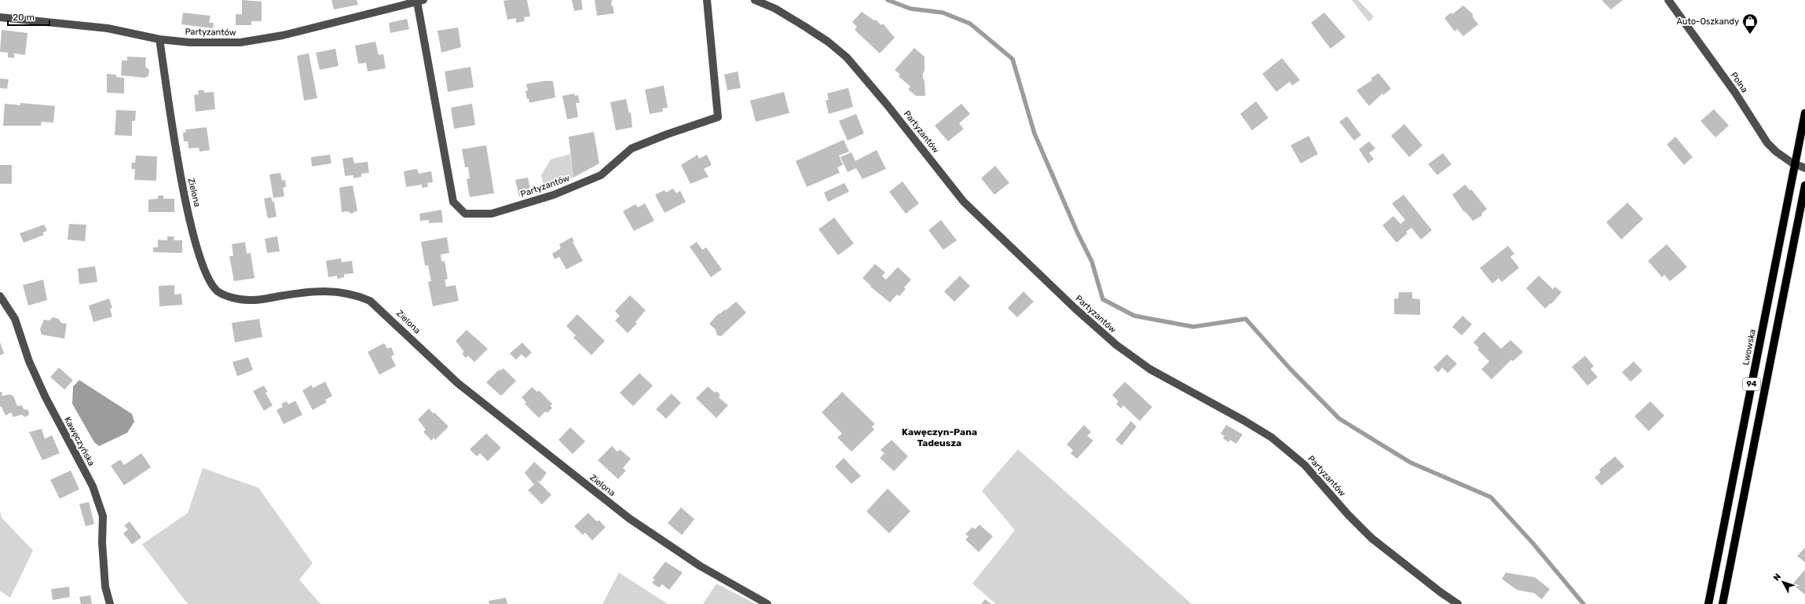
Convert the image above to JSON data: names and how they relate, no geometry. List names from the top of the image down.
{
  "streets": {
    "main road": ["Lwowska", "94"],
    "street": [
      "Partyzantów",
      "Polna",
      "Zielona",
      "Kawęczyńska"
    ]
  },
  "crossings": [
    ["Partyzantów", "Zielona"],
    ["Polna", "Lwowska"]
  ],
  "districts": ["Kawęczyn-Pana Tadeusza"],
  "places": {
    "shop": ["Auto-Oszkandy"]
  },
  "scale_bar": "20 m",
  "north": "top left"
}
